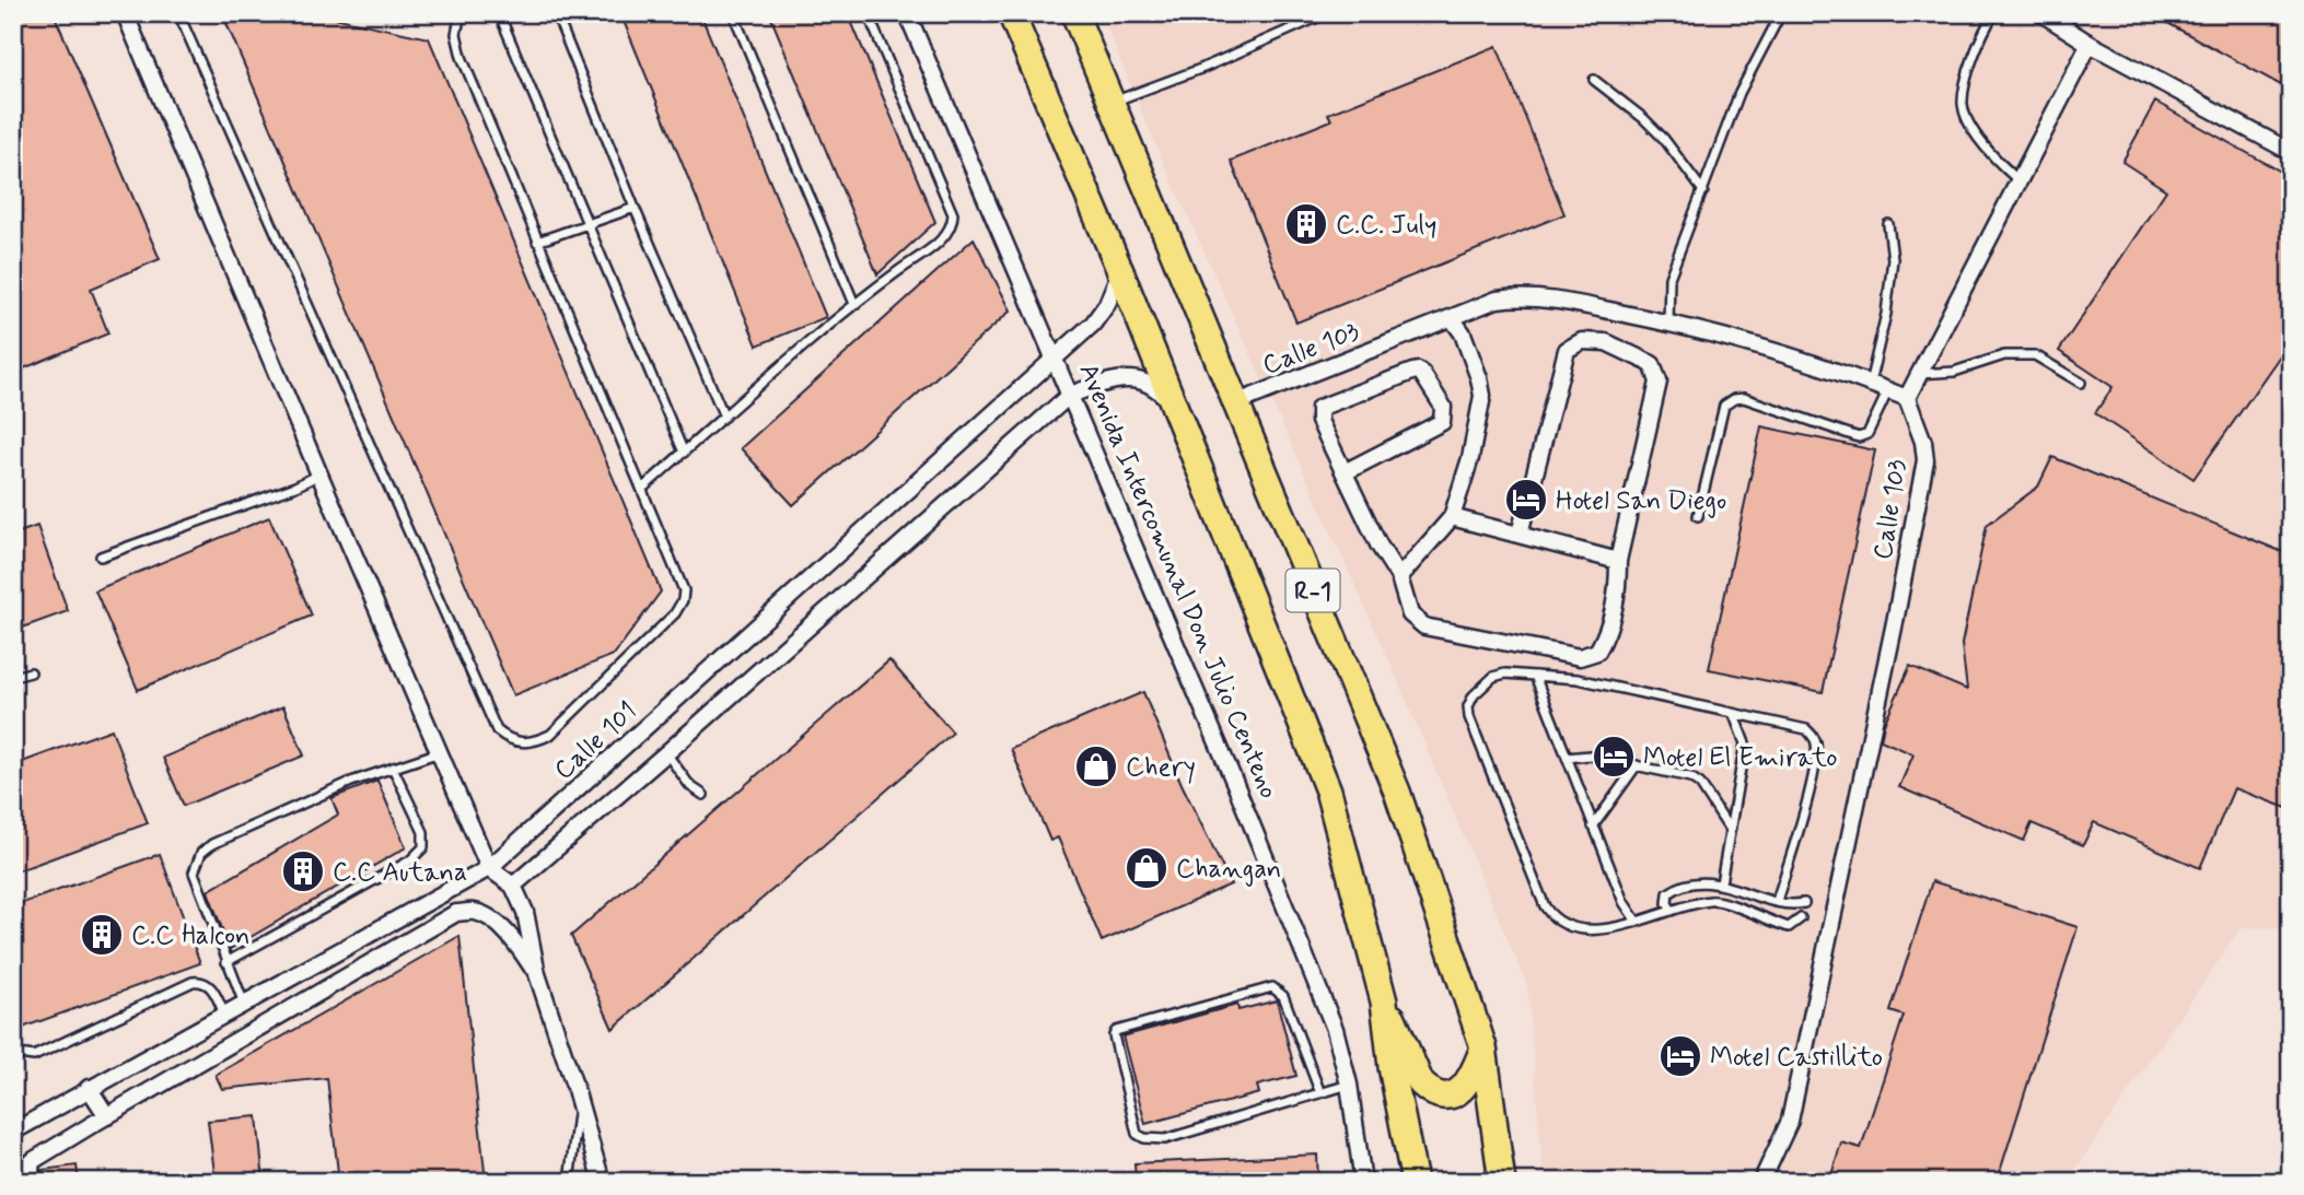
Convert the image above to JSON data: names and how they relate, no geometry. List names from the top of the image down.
{
  "streets": {
    "main road": ["Avenida Intercomunal Don Julio Centeno", "R-1"],
    "street": ["Calle 103", "Calle 101"]
  },
  "crossings": [
    ["Calle 103", "R-1"],
    ["Avenida Intercomunal Don Julio Centeno", "Calle 101"]
  ],
  "places": {
    "building": ["C.C. July", "C.C Autana", "C.C Halcon"],
    "hotel": ["Hotel San Diego", "Motel El Emirato", "Motel Castillito"],
    "shop": ["Chery", "Changan"]
  }
}
